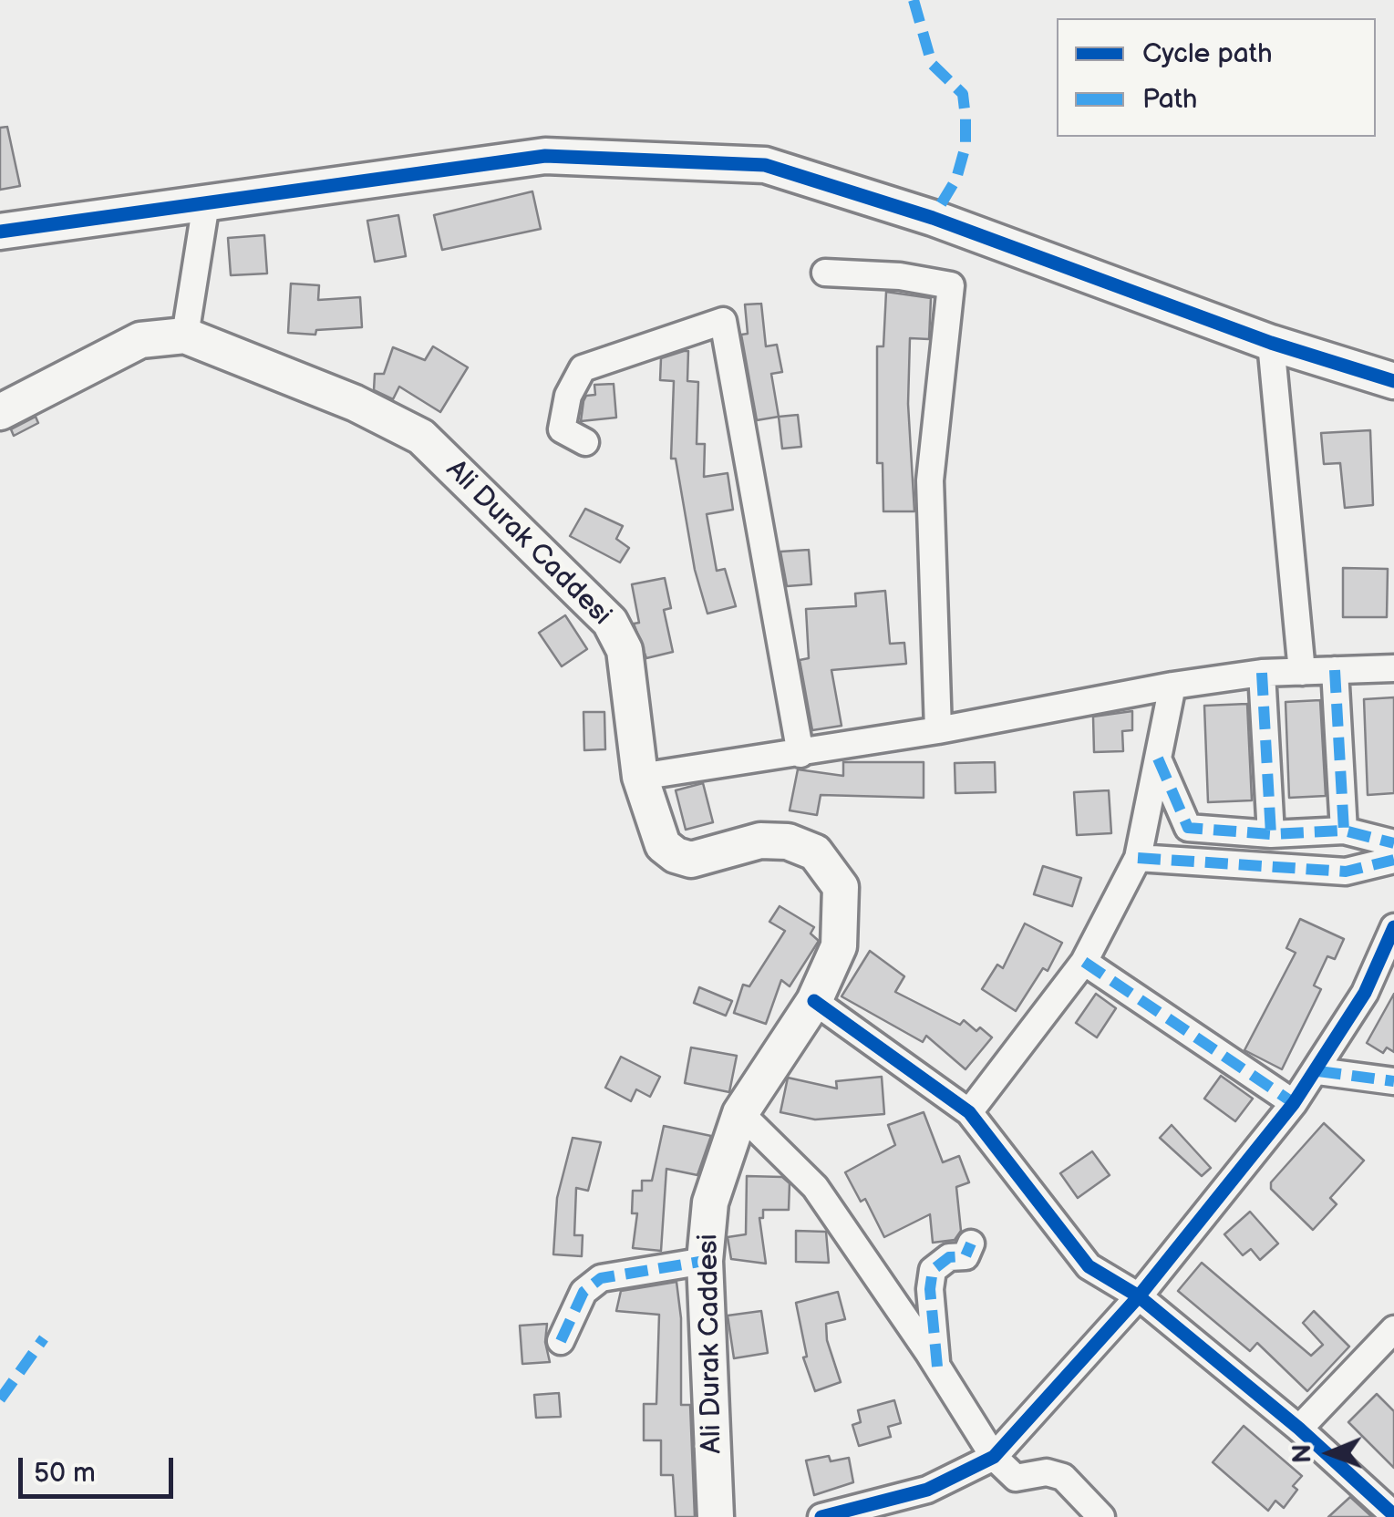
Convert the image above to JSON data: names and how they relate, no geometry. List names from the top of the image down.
{
  "streets": {
    "main road": ["Ali Durak Caddesi"]
  },
  "legend": ["Cycle path", "Path"],
  "scale_bar": "50 m",
  "north": "left"
}
